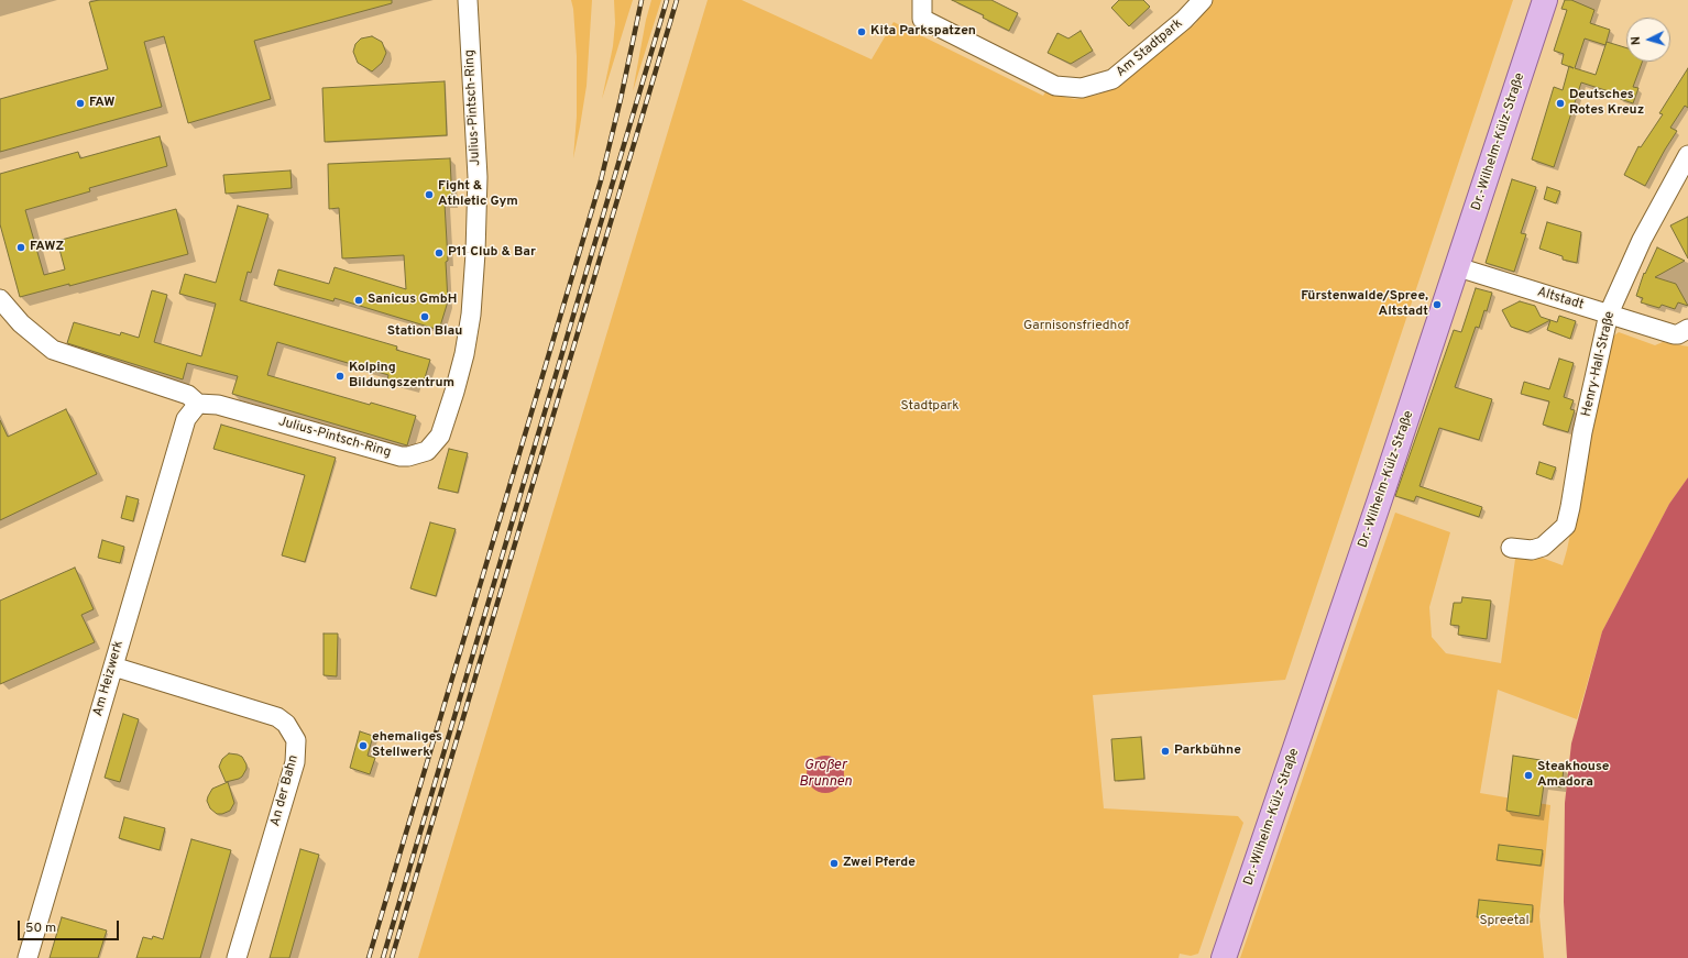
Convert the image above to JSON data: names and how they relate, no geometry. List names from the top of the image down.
{
  "streets": {
    "main road": ["Dr.-Wilhelm-Külz-Straße"],
    "street": [
      "Am Stadtpark",
      "Julius-Pintsch-Ring",
      "Altstadt",
      "Henry-Hall-Straße",
      "Am Heizwerk",
      "An der Bahn"
    ]
  },
  "crossings": [
    ["Julius-Pintsch-Ring", "Am Heizwerk"],
    ["Dr.-Wilhelm-Külz-Straße", "Altstadt"],
    ["Altstadt", "Henry-Hall-Straße"],
    ["Am Heizwerk", "An der Bahn"]
  ],
  "water": ["Großer Brunnen"],
  "parks": ["Garnisonsfriedhof", "Stadtpark", "Spreetal"],
  "places": [
    "Kita Parkspatzen",
    "FAW",
    "Deutsches Rotes Kreuz",
    "Fight & Athletic Gym",
    "FAWZ",
    "P11 Club & Bar",
    "Sanicus GmbH",
    "Fürstenwalde/Spree, Altstadt",
    "Station Blau",
    "Kolping Bildungszentrum",
    "ehemaliges Stellwerk",
    "Parkbühne",
    "Steakhouse Amadora",
    "Zwei Pferde"
  ],
  "scale_bar": "50 m",
  "north": "left"
}
